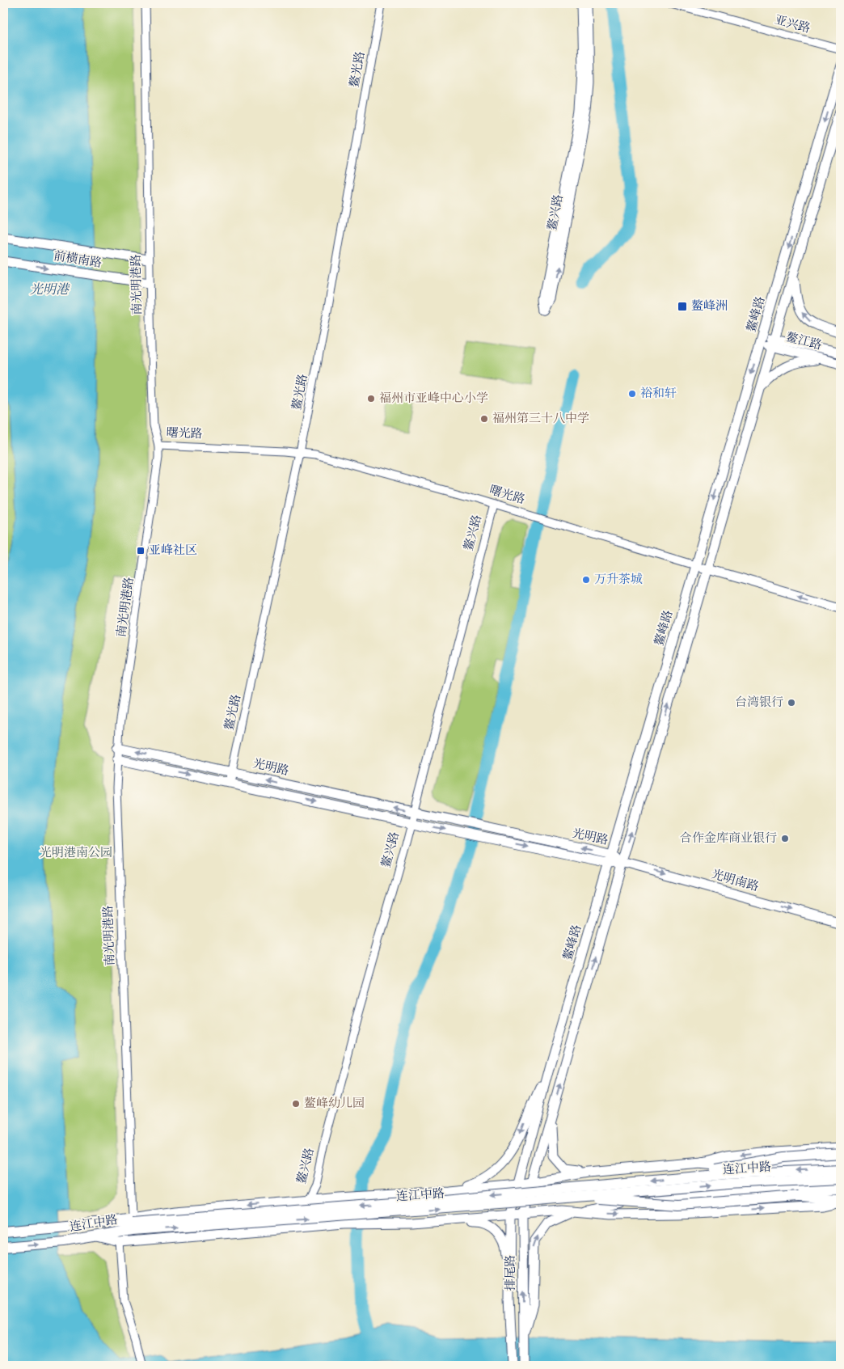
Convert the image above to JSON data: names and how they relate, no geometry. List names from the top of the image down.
{
  "streets": {
    "highway": ["连江中路"],
    "main road": [
      "鳌兴路",
      "前横南路",
      "鳌峰路",
      "鳌江路",
      "曙光路",
      "光明路",
      "光明南路",
      "排尾路"
    ],
    "street": ["亚兴路", "鳌光路", "南光明港路"]
  },
  "crossings": [
    ["鳌光路", "曙光路"],
    ["鳌光路", "光明路"],
    ["鳌兴路", "曙光路"],
    ["鳌兴路", "光明路"],
    ["前横南路", "南光明港路"],
    ["南光明港路", "曙光路"],
    ["南光明港路", "光明路"],
    ["南光明港路", "连江中路"],
    ["鳌峰路", "鳌江路"],
    ["鳌峰路", "曙光路"],
    ["鳌峰路", "光明路"],
    ["鳌峰路", "光明南路"],
    ["鳌峰路", "排尾路"],
    ["光明路", "光明南路"]
  ],
  "one_way": ["光明南路"],
  "water": ["光明港"],
  "parks": ["光明港南公园"],
  "places": {
    "transit": ["鳌峰洲", "亚峰社区"],
    "other": [
      "裕和轩",
      "福州市亚峰中心小学",
      "福州第三十八中学",
      "万升茶城",
      "台湾银行",
      "合作金库商业银行",
      "鳌峰幼儿园"
    ]
  }
}
